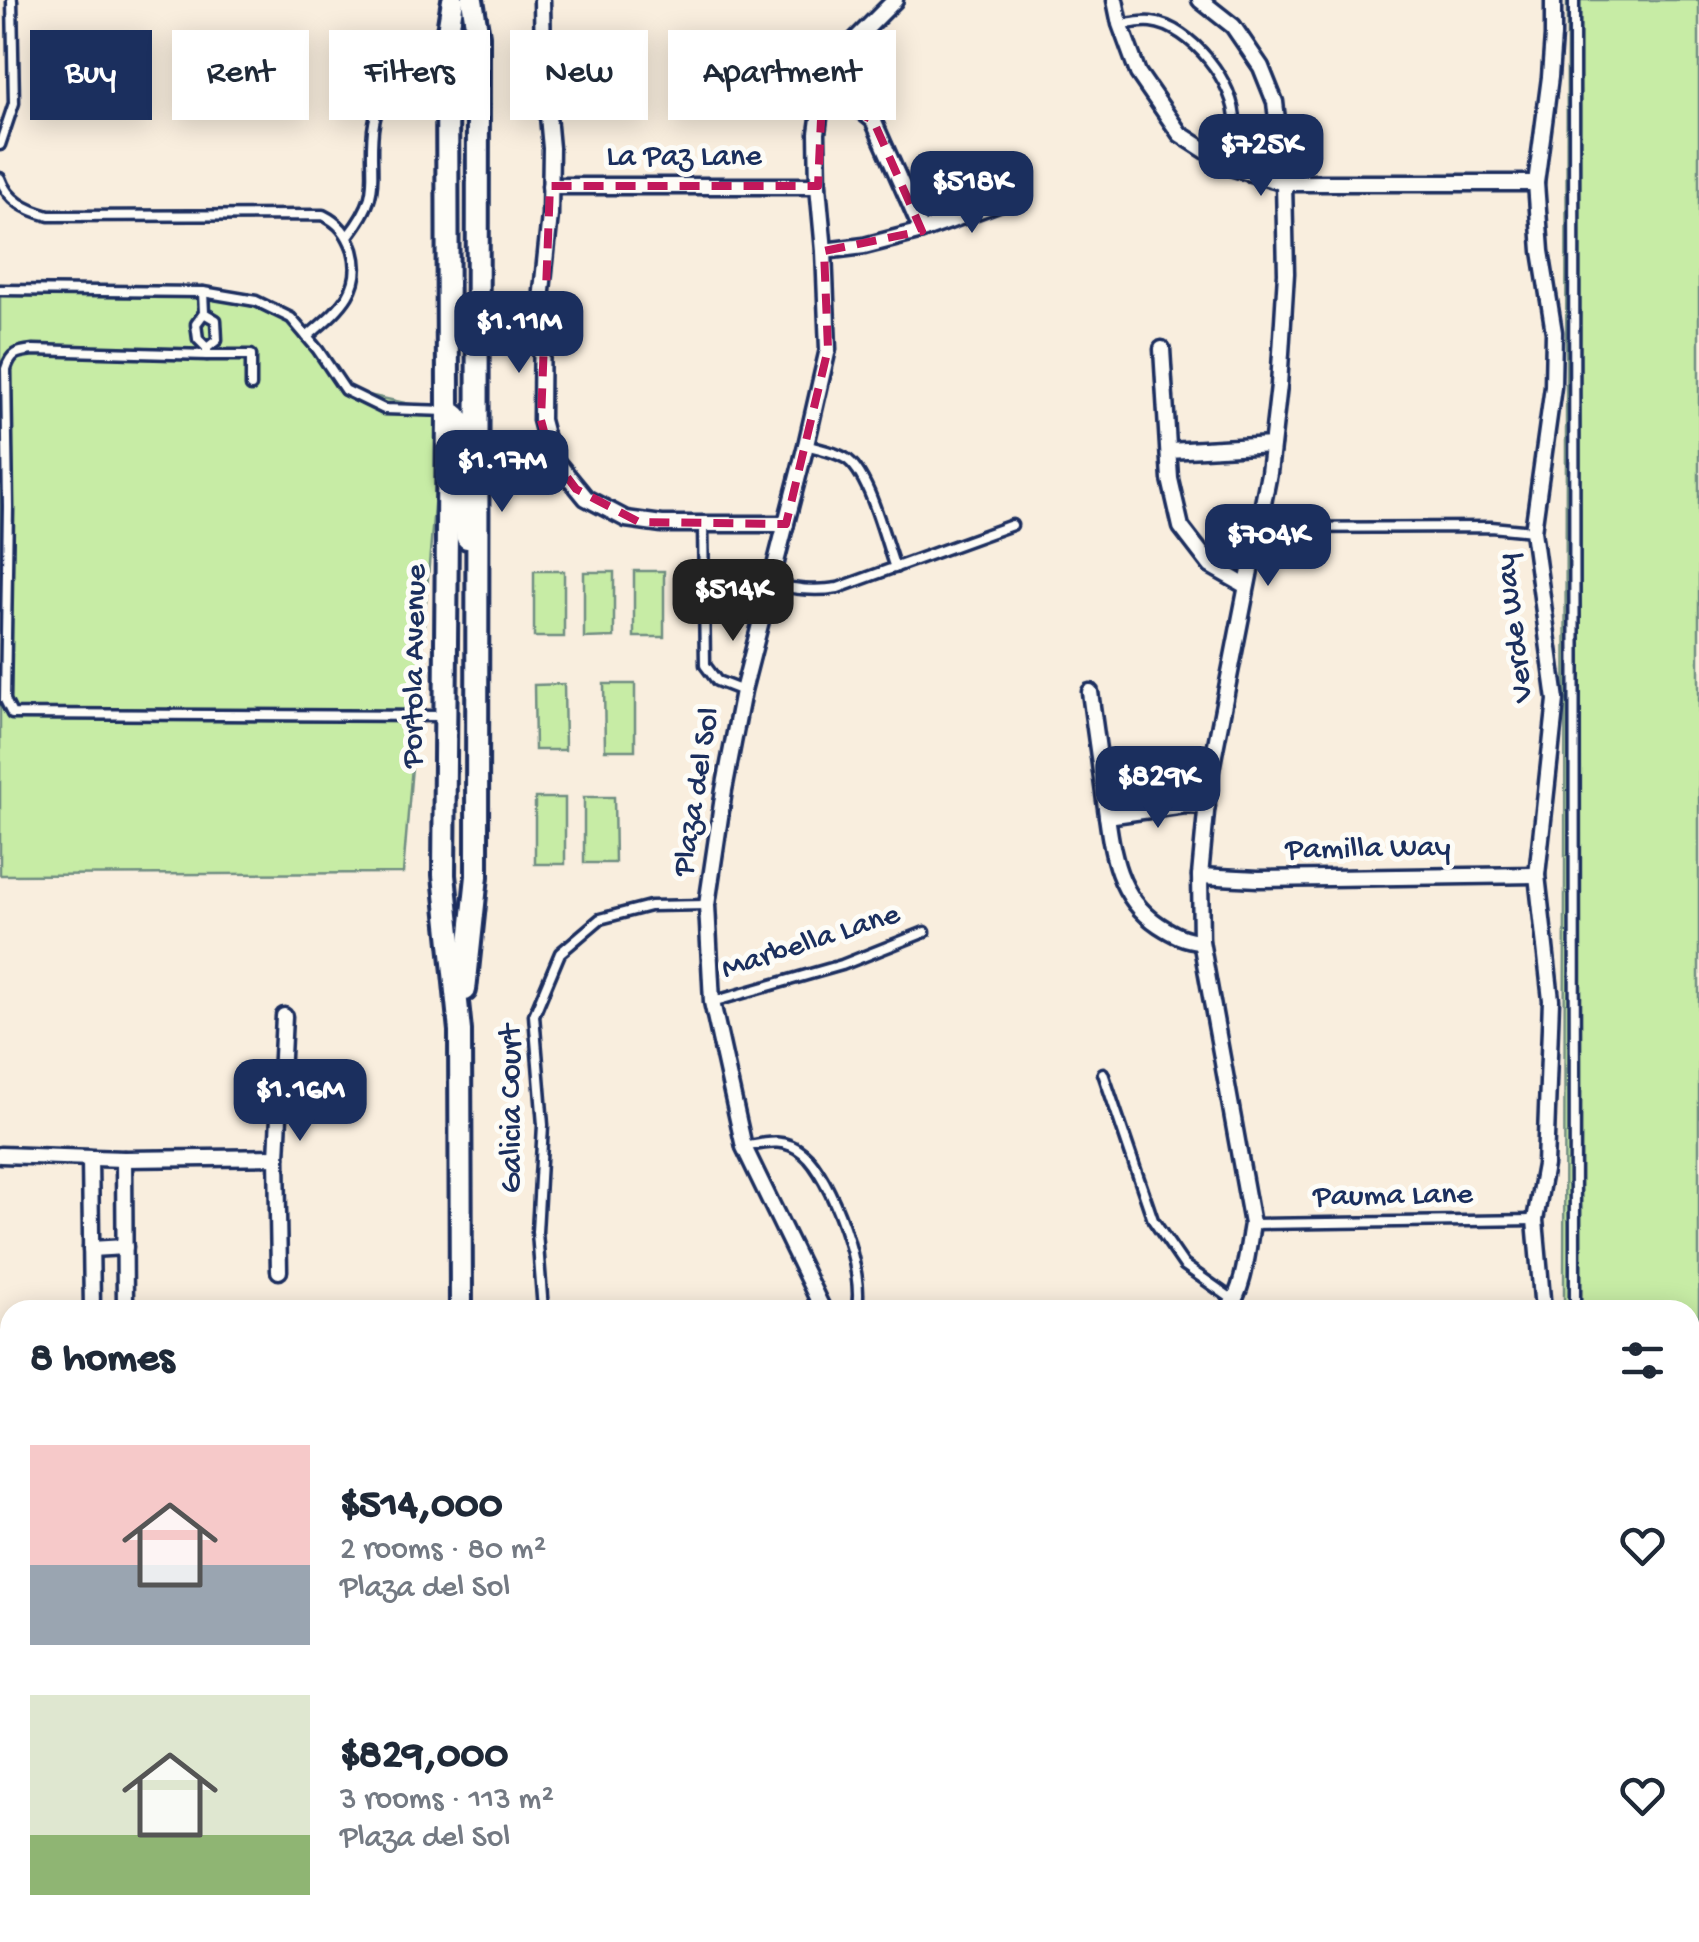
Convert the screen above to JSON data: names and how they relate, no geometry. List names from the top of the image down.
{
  "streets": {
    "main road": ["Portola Avenue"],
    "street": [
      "La Paz Lane",
      "Verde Way",
      "Plaza del Sol",
      "Pamilla Way"
    ],
    "lane": ["Marbella Lane", "Galicia Court", "Pauma Lane"]
  },
  "crossings": [
    ["La Paz Lane", "Plaza del Sol"],
    ["Verde Way", "Pamilla Way"],
    ["Verde Way", "Pauma Lane"],
    ["Plaza del Sol", "Marbella Lane"],
    ["Plaza del Sol", "Galicia Court"]
  ],
  "page": {
    "chip": [
      "Buy",
      "Rent",
      "Filters",
      "New",
      "Apartment"
    ],
    "price": [
      "$725K",
      "$518K",
      "$1.11M",
      "$1.17M",
      "$704K",
      "$514K",
      "$829K",
      "$1.16M"
    ],
    "heading": "8 homes",
    "list": [
      {
        "name": "$514,000",
        "note": "2 rooms · 80 m² · Plaza del Sol"
      },
      {
        "name": "$829,000",
        "note": "3 rooms · 113 m² · Plaza del Sol"
      }
    ]
  }
}
